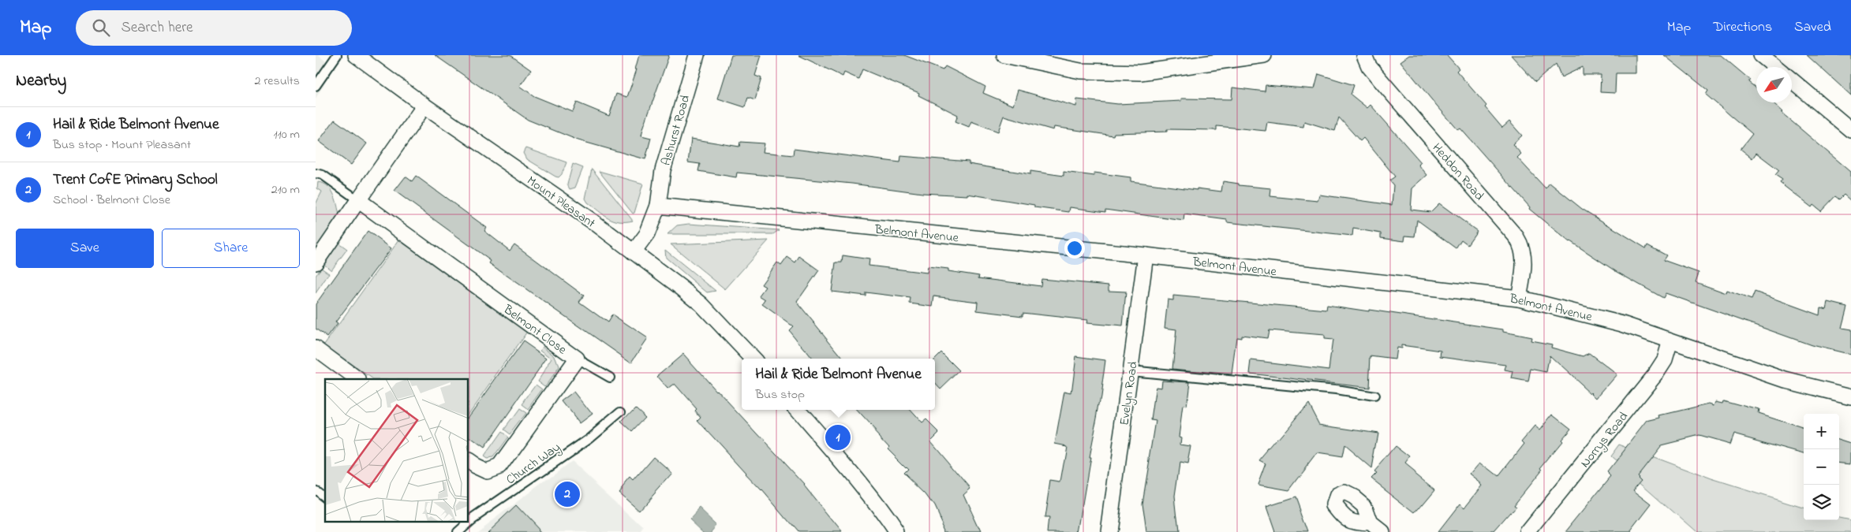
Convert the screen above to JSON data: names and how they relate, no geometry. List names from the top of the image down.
{
  "streets": {
    "street": [
      "Ashurst Road",
      "Heddon Road",
      "Mount Pleasant",
      "Belmont Avenue",
      "Belmont Close",
      "Evelyn Road",
      "Norrys Road"
    ],
    "lane": ["Church Way"]
  },
  "crossings": [
    ["Ashurst Road", "Belmont Avenue"],
    ["Heddon Road", "Belmont Avenue"],
    ["Belmont Avenue", "Evelyn Road"],
    ["Belmont Avenue", "Norrys Road"]
  ],
  "north": "bottom left",
  "page": {
    "header": "Map",
    "search": "Search here",
    "nav": ["Map", "Directions", "Saved"],
    "heading": ["Nearby", "2 results"],
    "list": [
      {
        "mark": "1",
        "name": "Hail & Ride Belmont Avenue",
        "note": "Bus stop · Mount Pleasant",
        "value": "110 m"
      },
      {
        "mark": "2",
        "name": "Trent CofE Primary School",
        "note": "School · Belmont Close",
        "value": "210 m"
      }
    ],
    "buttons": ["Save", "Share"],
    "popup": ["Hail & Ride Belmont Avenue", "Bus stop"],
    "map_buttons": ["+", "−"],
    "pins": ["1", "2"]
  }
}
